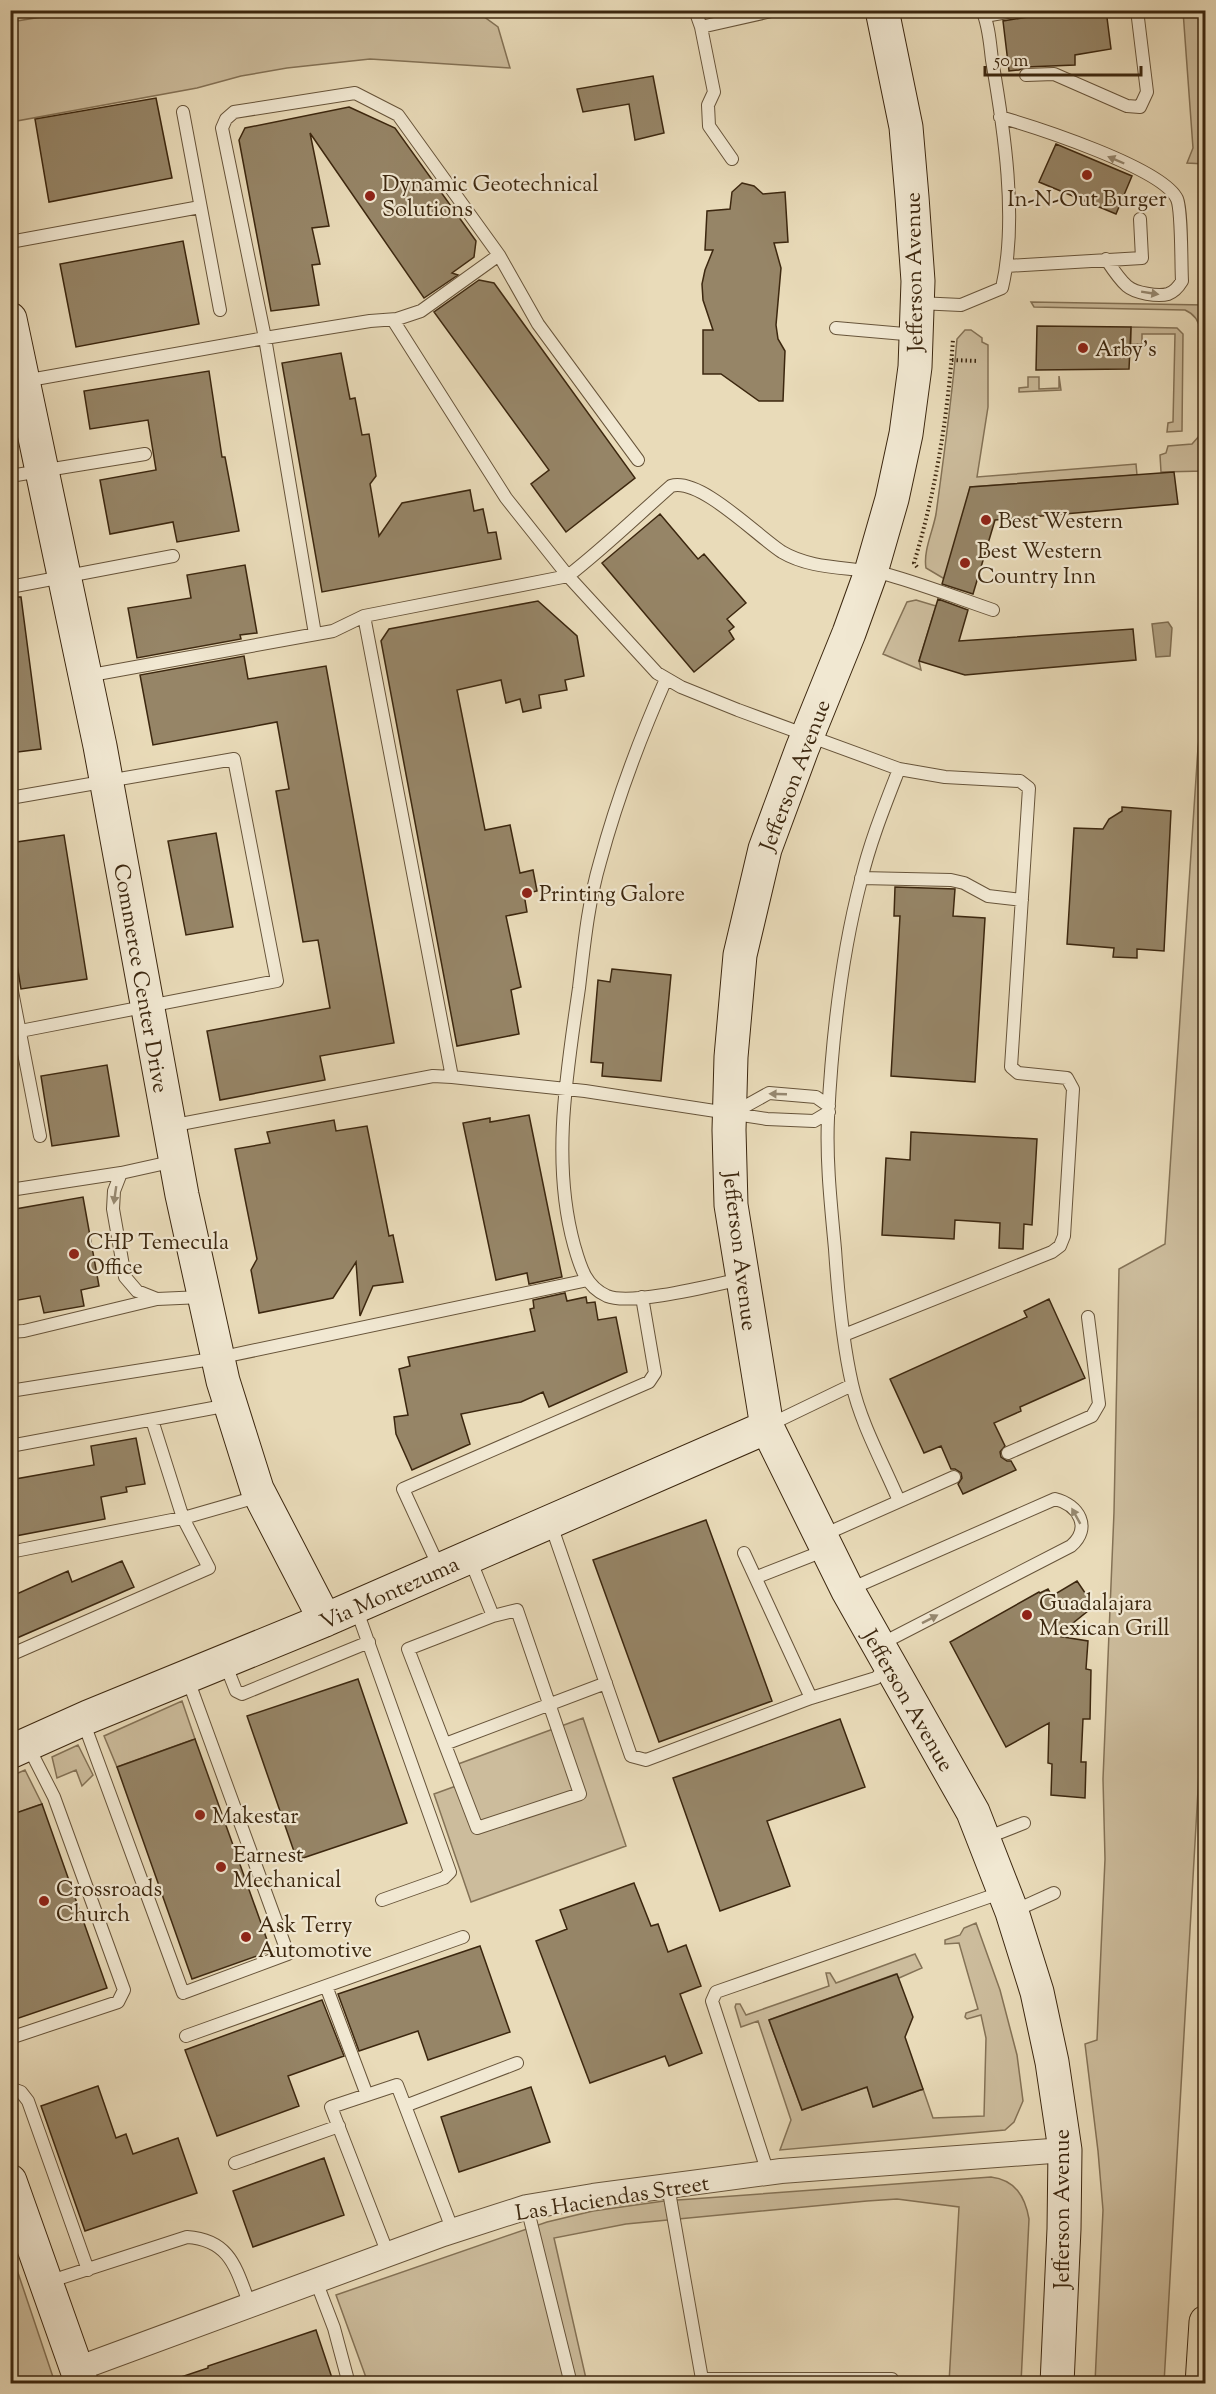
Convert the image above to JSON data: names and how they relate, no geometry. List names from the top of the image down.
{
  "streets": {
    "main road": ["Jefferson Avenue", "Commerce Center Drive", "Via Montezuma"],
    "street": ["Las Haciendas Street"]
  },
  "crossings": [
    ["Jefferson Avenue", "Via Montezuma"],
    ["Jefferson Avenue", "Las Haciendas Street"],
    ["Commerce Center Drive", "Via Montezuma"]
  ],
  "places": [
    "In-N-Out Burger",
    "Dynamic Geotechnical Solutions",
    "Arby's",
    "Best Western",
    "Best Western Country Inn",
    "Printing Galore",
    "CHP Temecula Office",
    "Guadalajara Mexican Grill",
    "Makestar",
    "Earnest Mechanical",
    "Crossroads Church",
    "Ask Terry Automotive"
  ],
  "scale_bar": "50 m"
}
